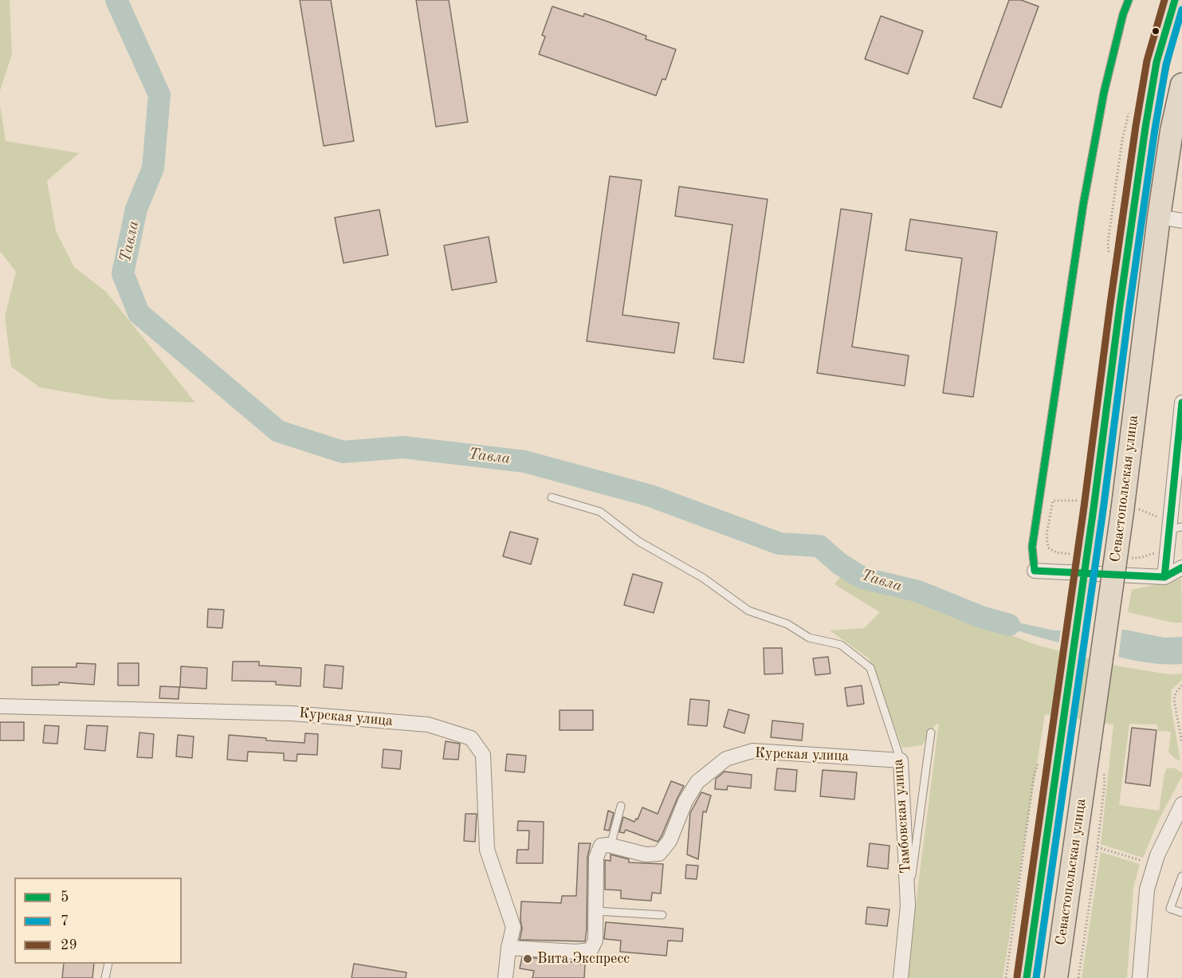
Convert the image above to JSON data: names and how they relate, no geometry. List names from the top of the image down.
{
  "streets": {
    "main road": ["Севастопольская улица"],
    "street": ["Курская улица", "Тамбовская улица"]
  },
  "crossings": [
    ["Курская улица", "Тамбовская улица"]
  ],
  "water": ["Тавла"],
  "places": ["Вита Экспресс"],
  "lines": ["transit line 5", "transit line 29", "transit line 7"],
  "legend": ["5", "7", "29"]
}
